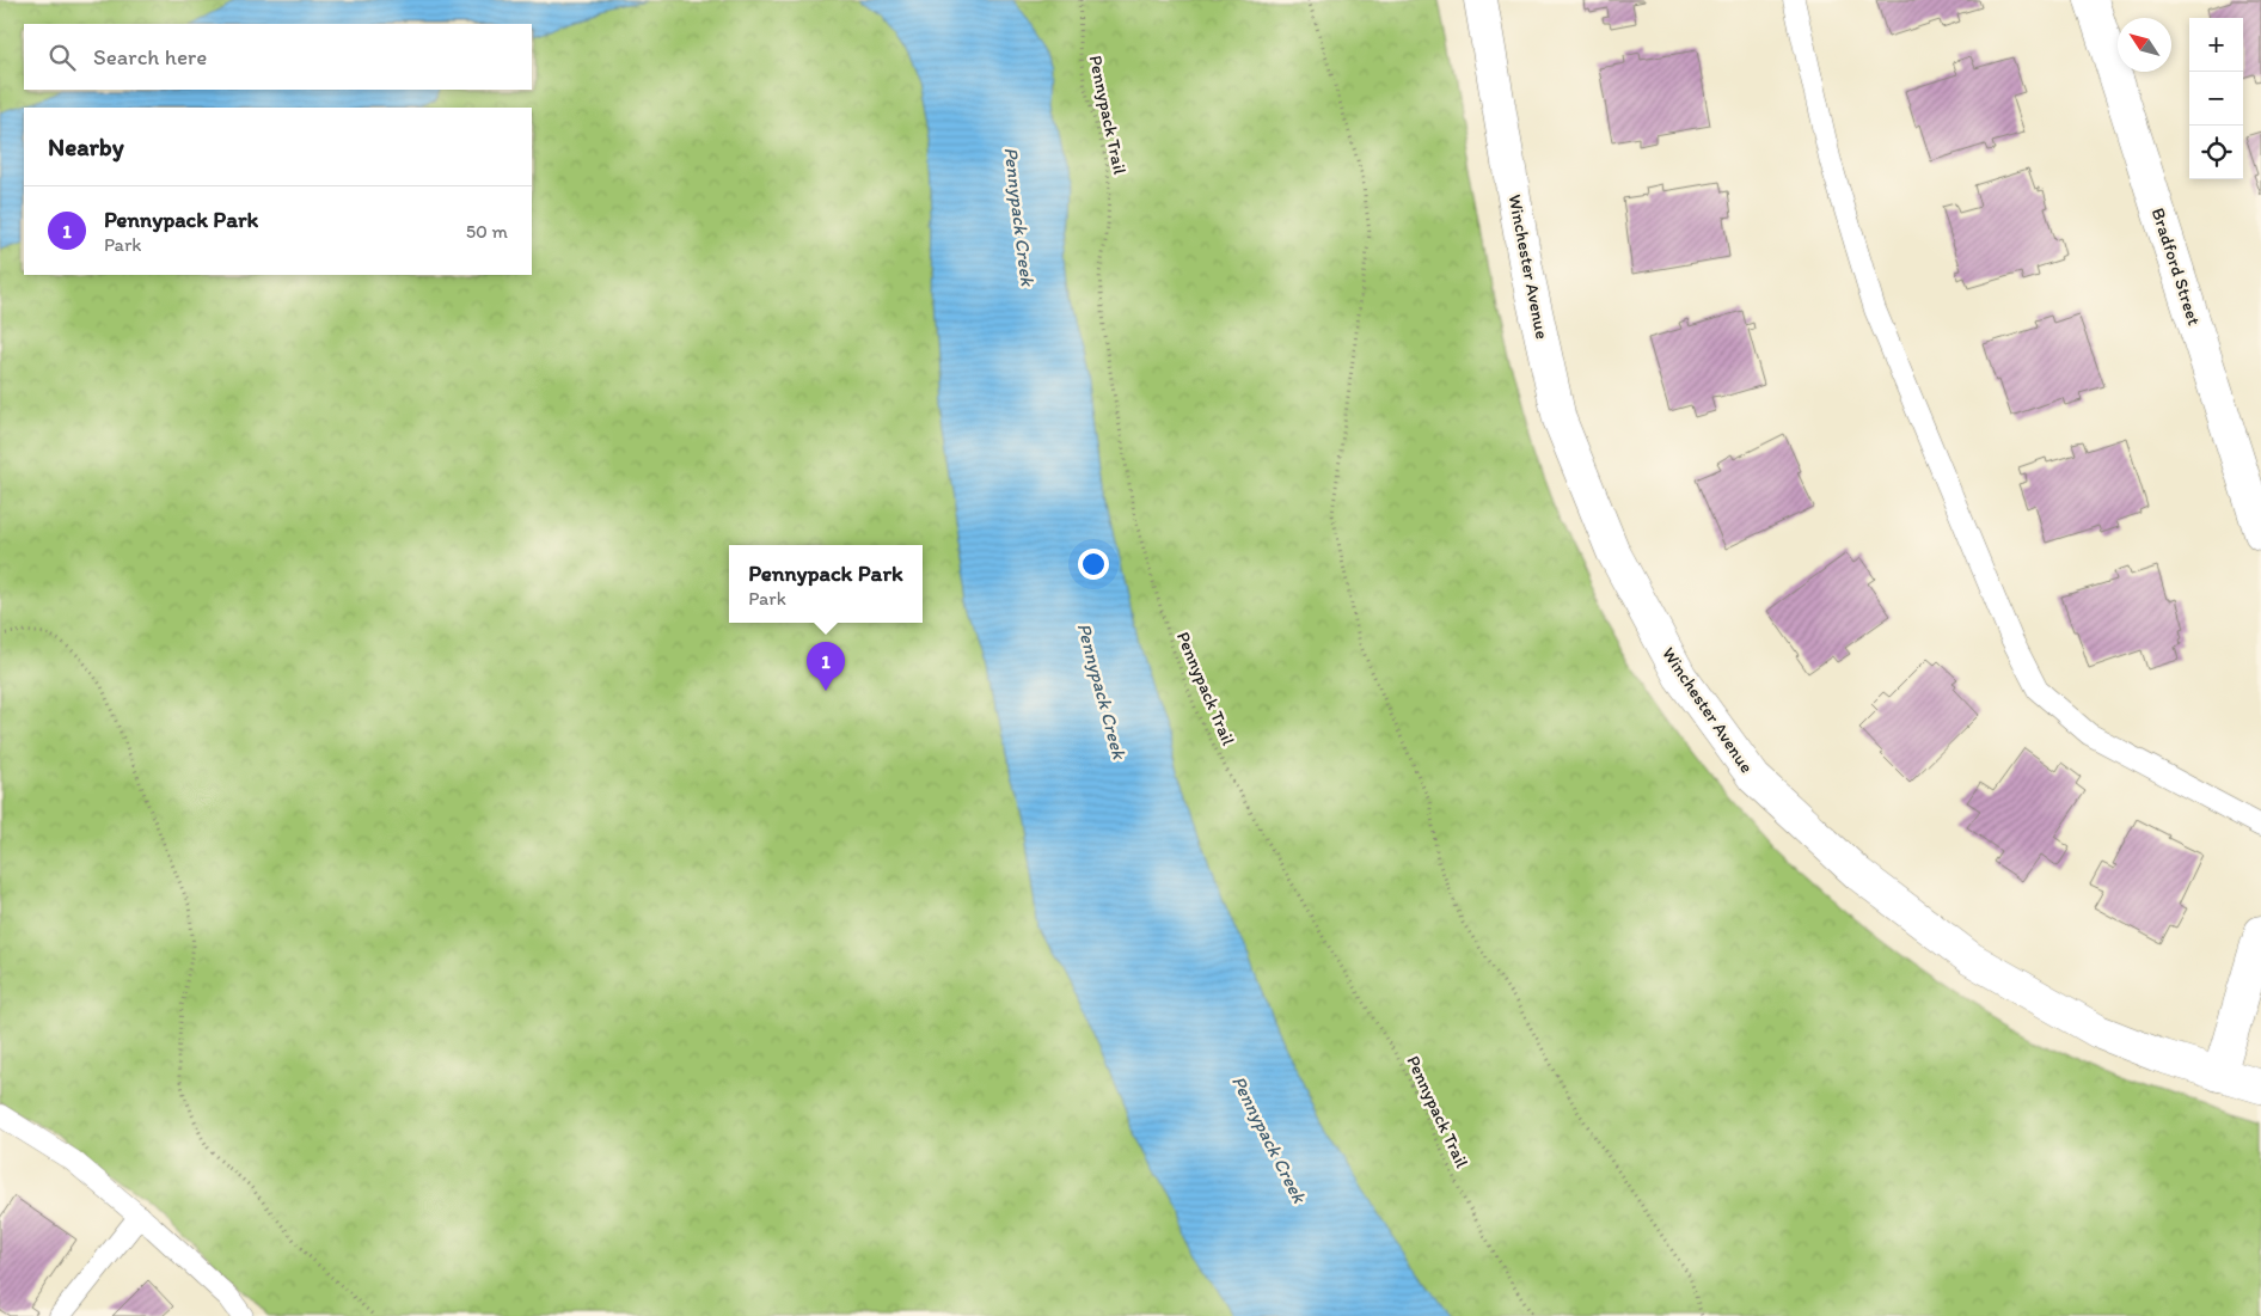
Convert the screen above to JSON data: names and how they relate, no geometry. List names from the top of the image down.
{
  "streets": {
    "street": ["Winchester Avenue", "Bradford Street"],
    "path": ["Pennypack Trail"]
  },
  "water": ["Pennypack Creek"],
  "north": "top left",
  "page": {
    "map_buttons": ["+", "−"],
    "search": "Search here",
    "heading": "Nearby",
    "list": [
      {
        "mark": "1",
        "name": "Pennypack Park",
        "note": "Park",
        "value": "50 m"
      }
    ],
    "popup": ["Pennypack Park", "Park"],
    "pins": "1"
  }
}
